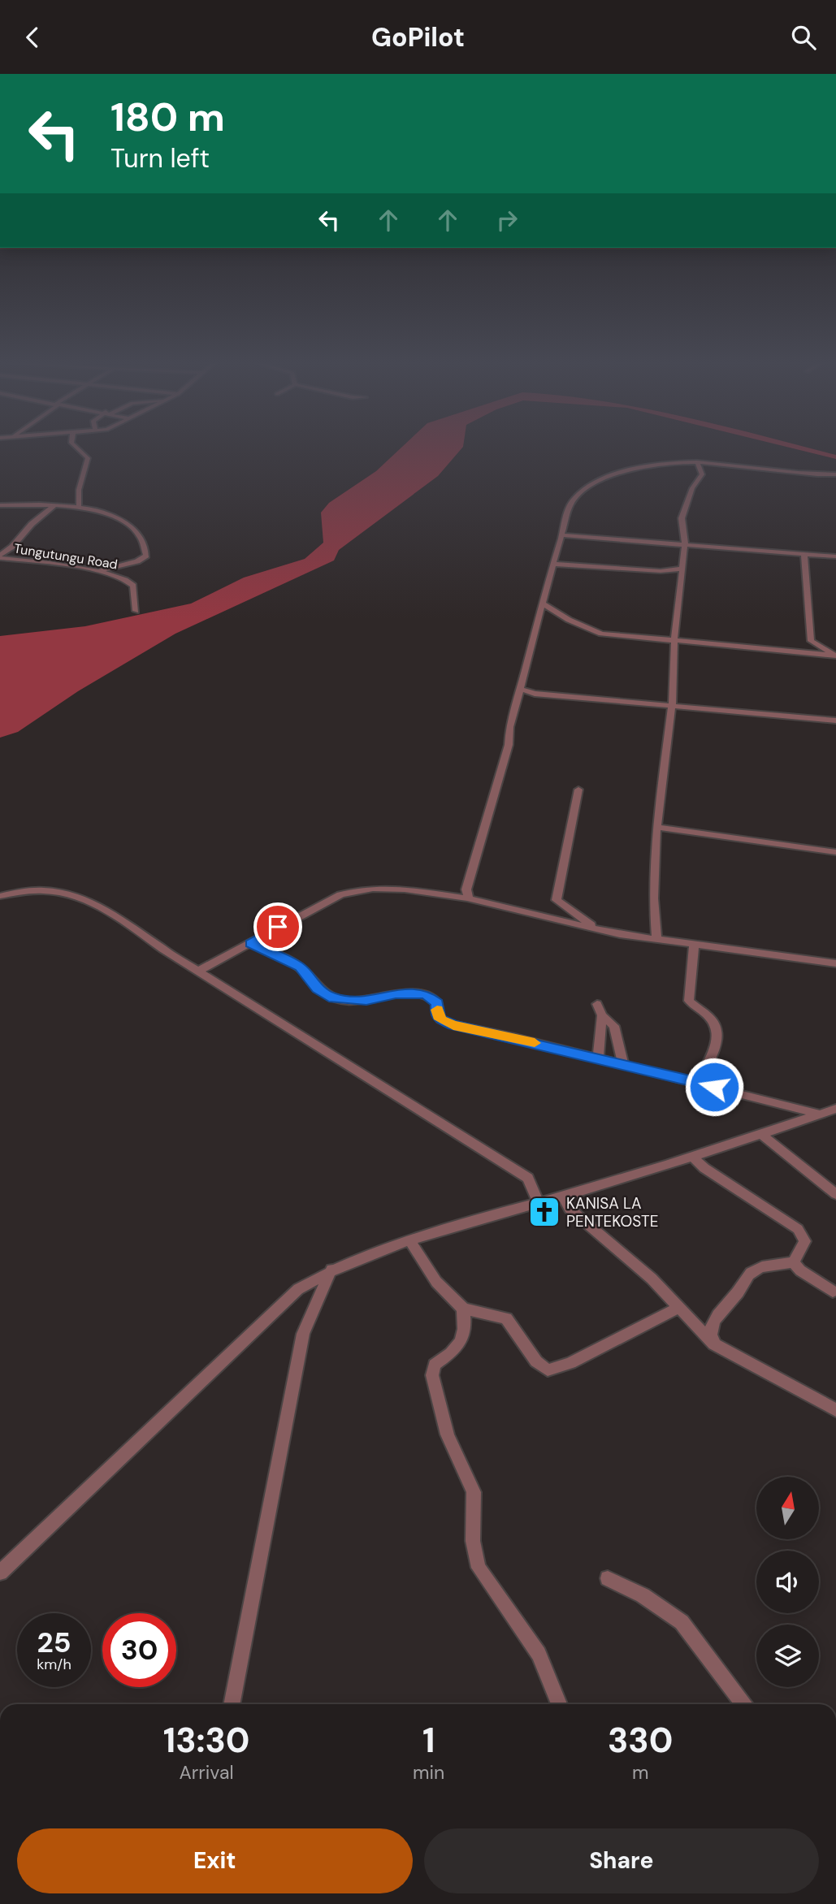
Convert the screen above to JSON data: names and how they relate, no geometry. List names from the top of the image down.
{
  "streets": {
    "street": ["Tungutungu Road"]
  },
  "places": {
    "church": ["KANISA LA PENTEKOSTE"]
  },
  "north": "top",
  "page": {
    "header": "GoPilot",
    "turn": ["180 m", "Turn left"],
    "speed": "25 km/h",
    "limit": "30",
    "eta": [
      "13:30",
      "Arrival",
      "1",
      "min",
      "330",
      "m"
    ],
    "buttons": ["Exit", "Share"]
  }
}
